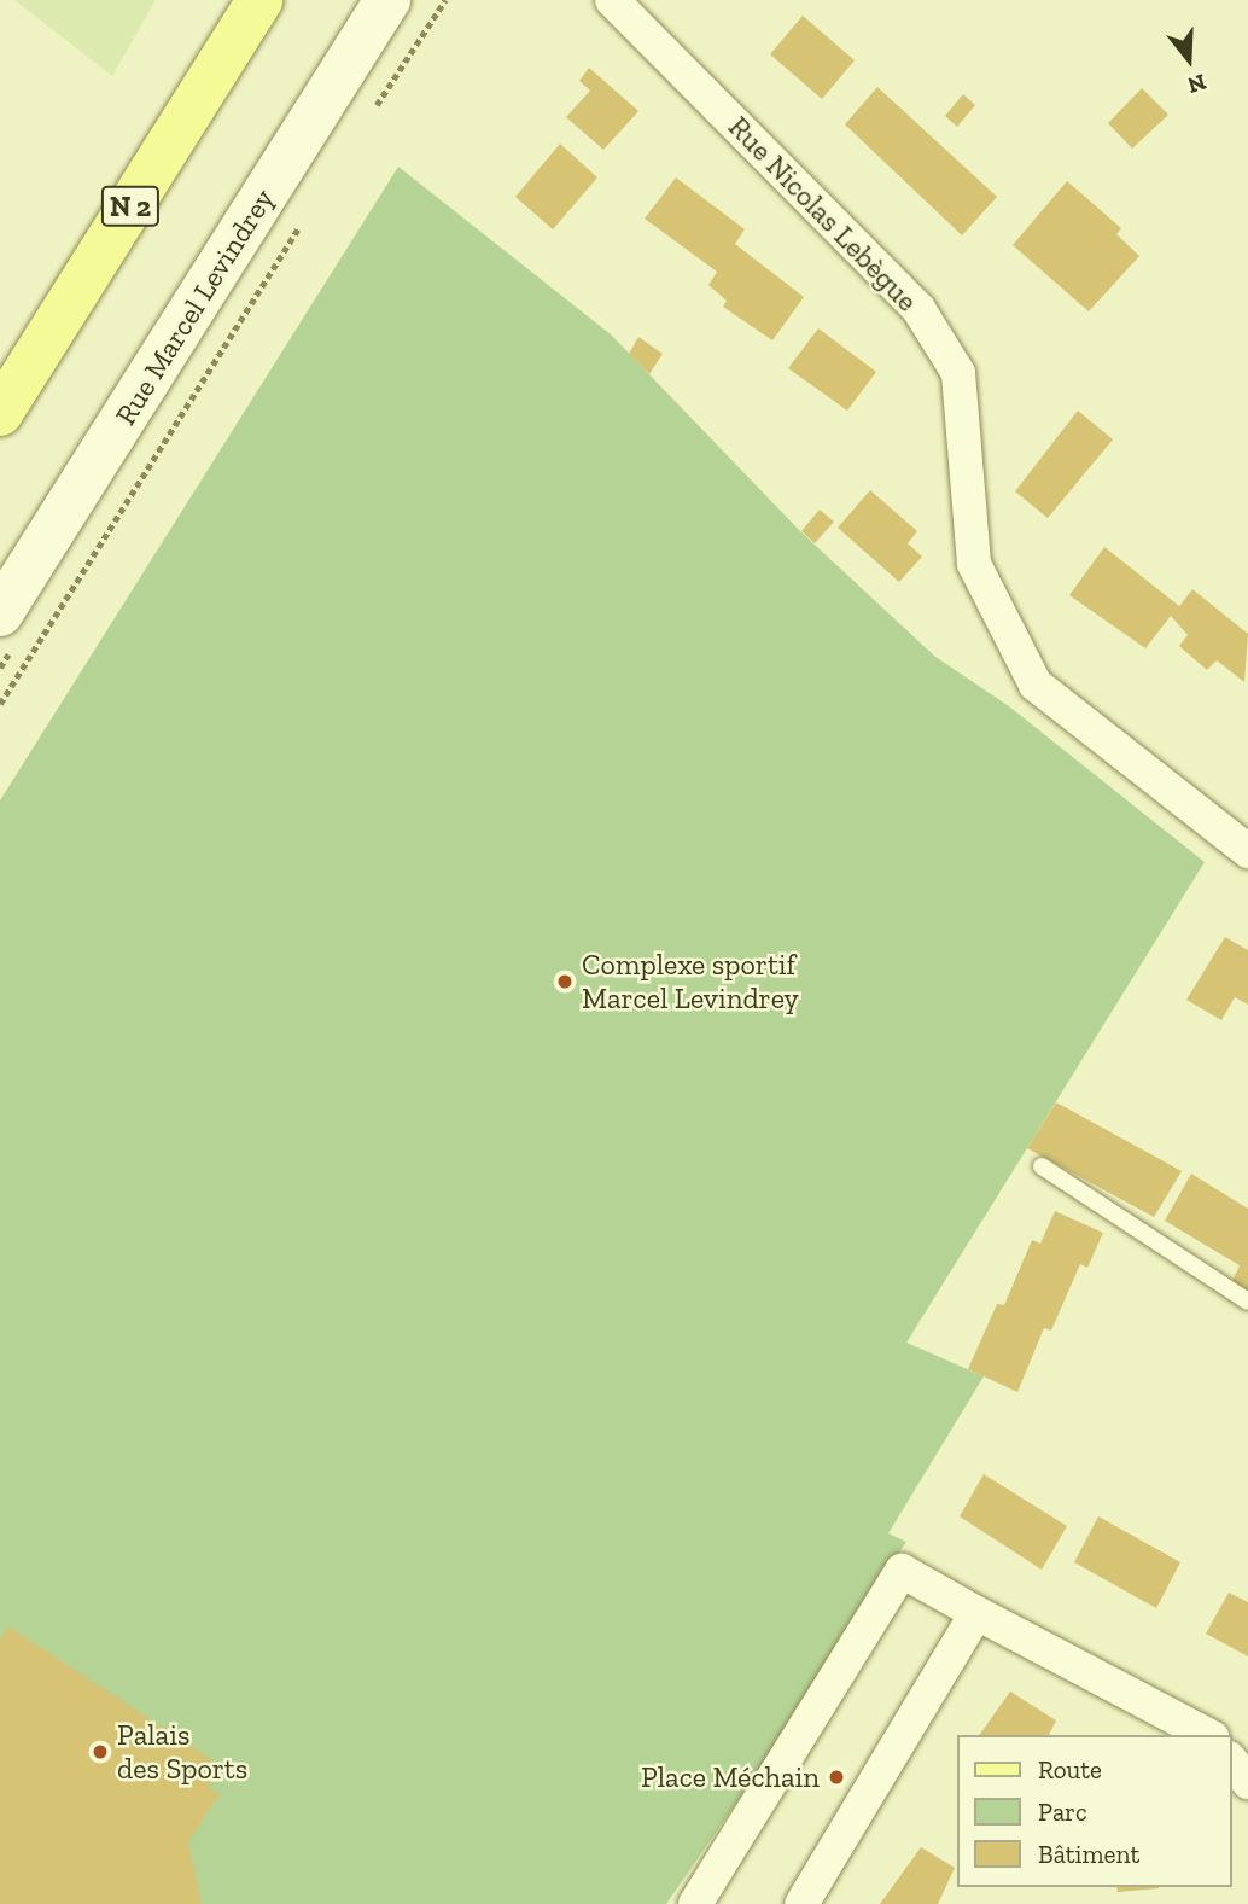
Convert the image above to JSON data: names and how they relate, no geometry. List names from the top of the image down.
{
  "streets": {
    "main road": ["N 2"],
    "street": ["Rue Nicolas Lebègue", "Rue Marcel Levindrey"]
  },
  "places": ["Complexe sportif Marcel Levindrey", "Palais des Sports", "Place Méchain"],
  "legend": ["Route", "Parc", "Bâtiment"],
  "north": "bottom"
}
